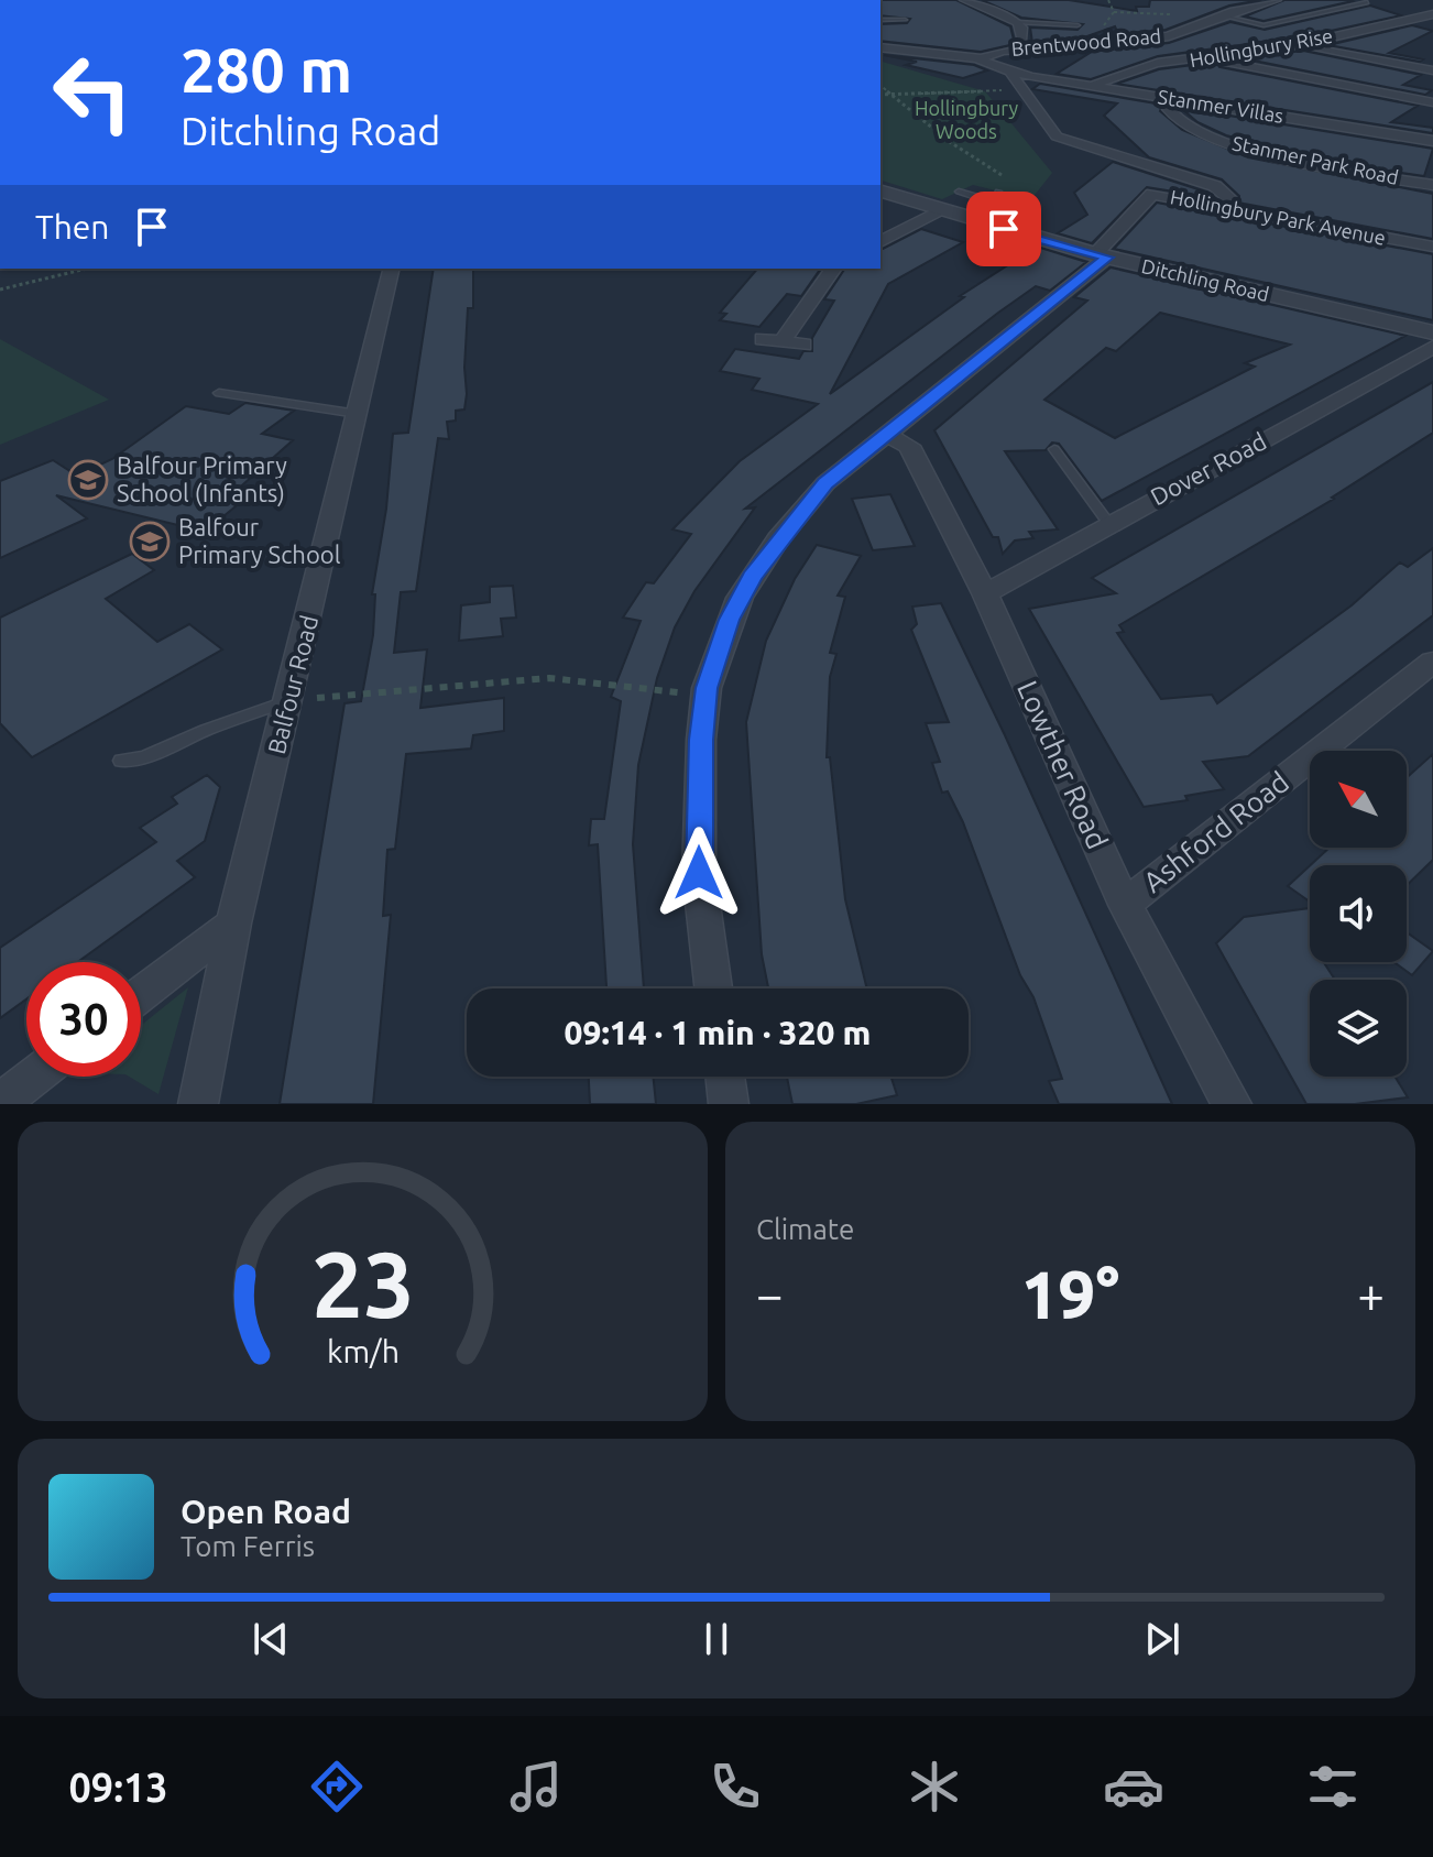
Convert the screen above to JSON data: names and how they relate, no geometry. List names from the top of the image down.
{
  "streets": {
    "street": [
      "Brentwood Road",
      "Hollingbury Rise",
      "Stanmer Villas",
      "Stanmer Park Road",
      "Hollingbury Park Avenue",
      "Ditchling Road",
      "Dover Road",
      "Balfour Road",
      "Lowther Road",
      "Ashford Road"
    ]
  },
  "crossings": [
    ["Brentwood Road", "Stanmer Villas"],
    ["Hollingbury Rise", "Stanmer Villas"],
    ["Stanmer Villas", "Stanmer Park Road"],
    ["Hollingbury Park Avenue", "Ditchling Road"],
    ["Dover Road", "Lowther Road"],
    ["Lowther Road", "Ashford Road"]
  ],
  "parks": ["Hollingbury Woods"],
  "places": {
    "school or university": ["Balfour Primary School (Infants)", "Balfour Primary School"]
  },
  "north": "top left",
  "page": {
    "turn": ["280 m", "Ditchling Road"],
    "then": "Then",
    "limit": "30",
    "trip": "09:14 · 1 min · 320 m",
    "tile": "Climate",
    "heat": ["−", "19°", "+"],
    "song": ["Open Road", "Tom Ferris"],
    "tabs": "09:13",
    "gauge": ["23", "km/h"]
  }
}
